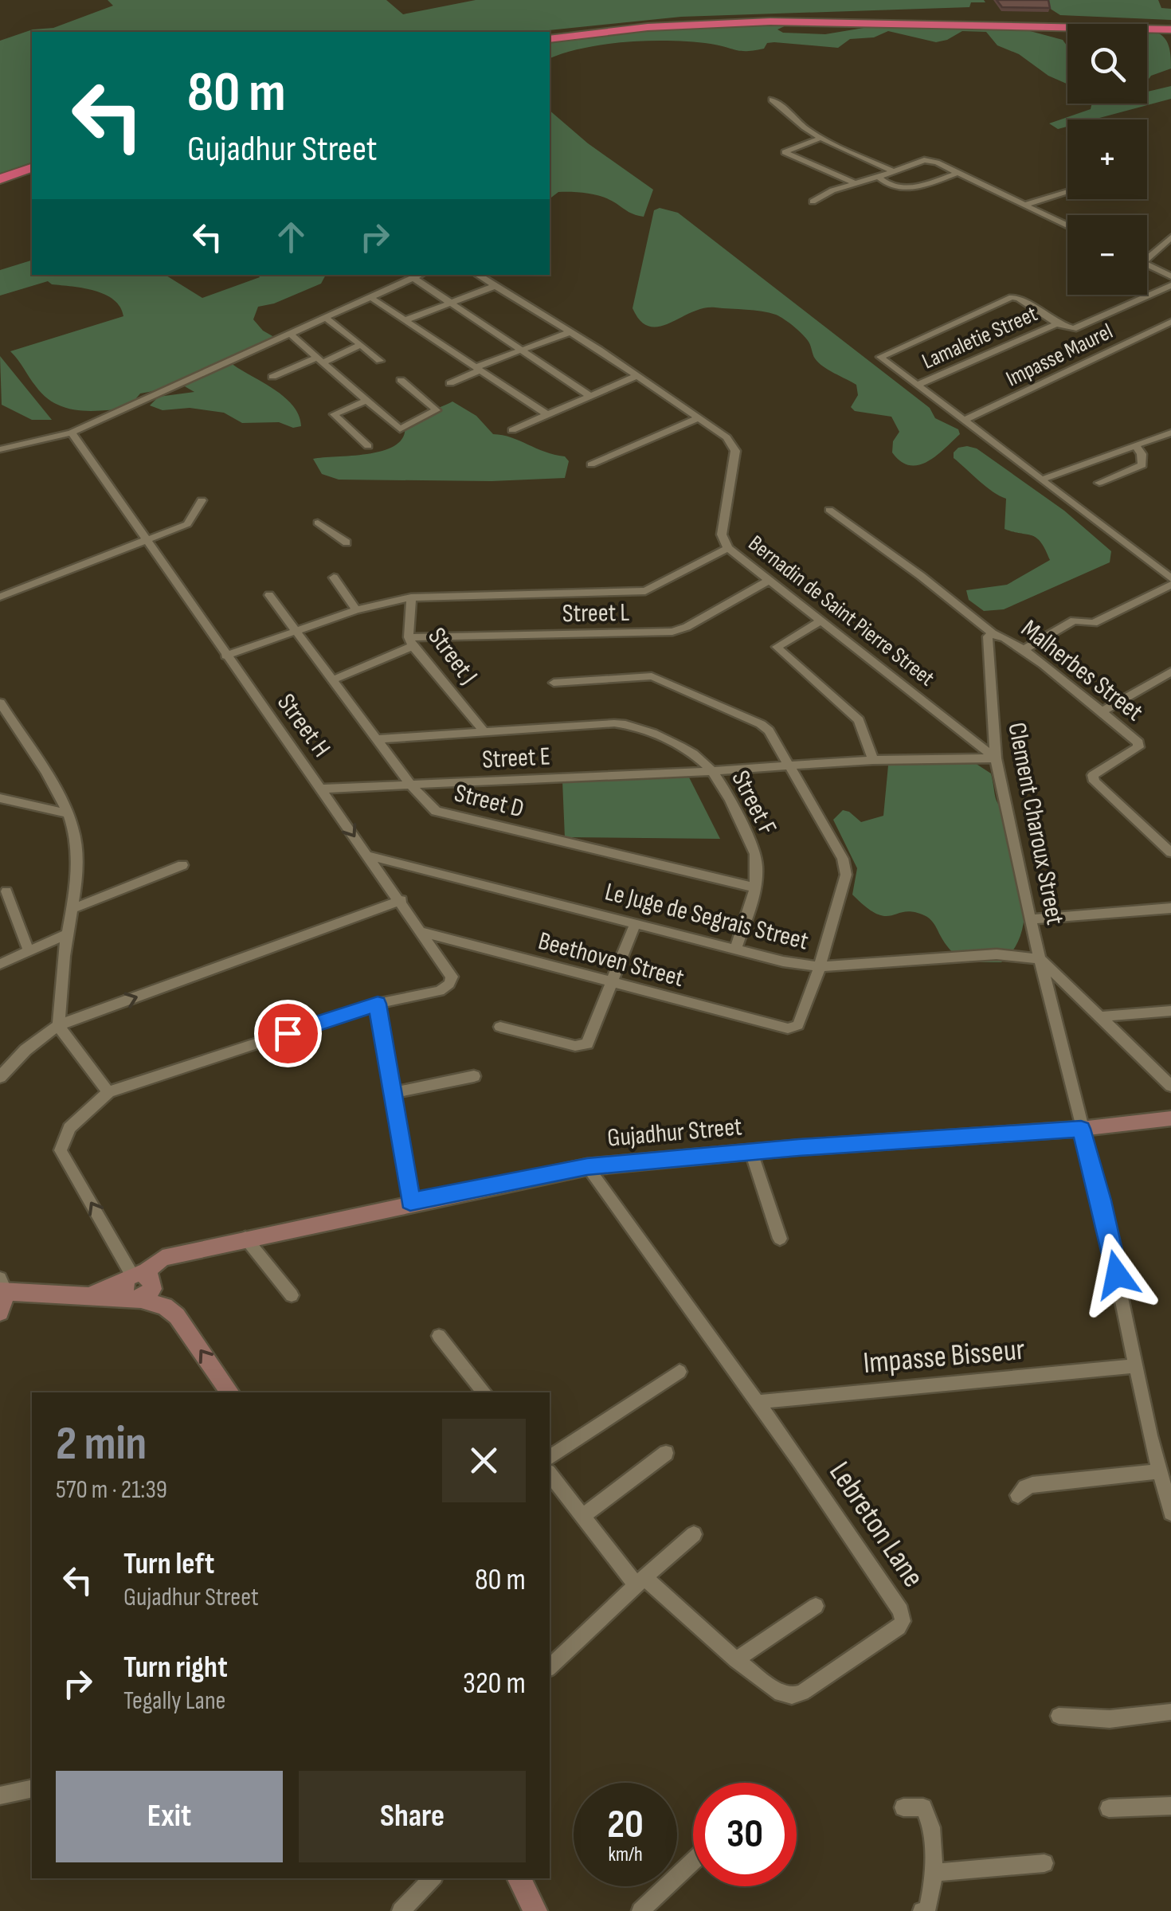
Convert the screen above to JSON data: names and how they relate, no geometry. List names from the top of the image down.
{
  "streets": {
    "street": [
      "Lamaletie Street",
      "Impasse Maurel",
      "Bernadin de Saint Pierre Street",
      "Street L",
      "Street J",
      "Malherbes Street",
      "Street H",
      "Street E",
      "Street D",
      "Street F",
      "Clement Charoux Street",
      "Le Juge de Segrais Street",
      "Beethoven Street",
      "Gujadhur Street",
      "Impasse Bisseur",
      "Lebreton Lane"
    ]
  },
  "crossings": [
    ["Bernadin de Saint Pierre Street", "Street L"],
    ["Bernadin de Saint Pierre Street", "Street E"],
    ["Bernadin de Saint Pierre Street", "Clement Charoux Street"],
    ["Street L", "Street J"],
    ["Malherbes Street", "Clement Charoux Street"],
    ["Street H", "Street E"],
    ["Street H", "Le Juge de Segrais Street"],
    ["Street H", "Beethoven Street"],
    ["Street E", "Street D"],
    ["Street E", "Street F"],
    ["Street E", "Clement Charoux Street"],
    ["Street D", "Street F"],
    ["Street F", "Le Juge de Segrais Street"],
    ["Clement Charoux Street", "Le Juge de Segrais Street"],
    ["Clement Charoux Street", "Gujadhur Street"],
    ["Clement Charoux Street", "Impasse Bisseur"],
    ["Le Juge de Segrais Street", "Beethoven Street"],
    ["Gujadhur Street", "Lebreton Lane"],
    ["Impasse Bisseur", "Lebreton Lane"]
  ],
  "page": {
    "map_buttons": ["+", "−"],
    "turn": ["80 m", "Gujadhur Street"],
    "heading": ["2 min", "570 m · 21:39"],
    "list": [
      {
        "name": "Turn left",
        "note": "Gujadhur Street",
        "value": "80 m"
      },
      {
        "name": "Turn right",
        "note": "Tegally Lane",
        "value": "320 m"
      }
    ],
    "buttons": ["Exit", "Share"],
    "speed": "20 km/h",
    "limit": "30"
  }
}
